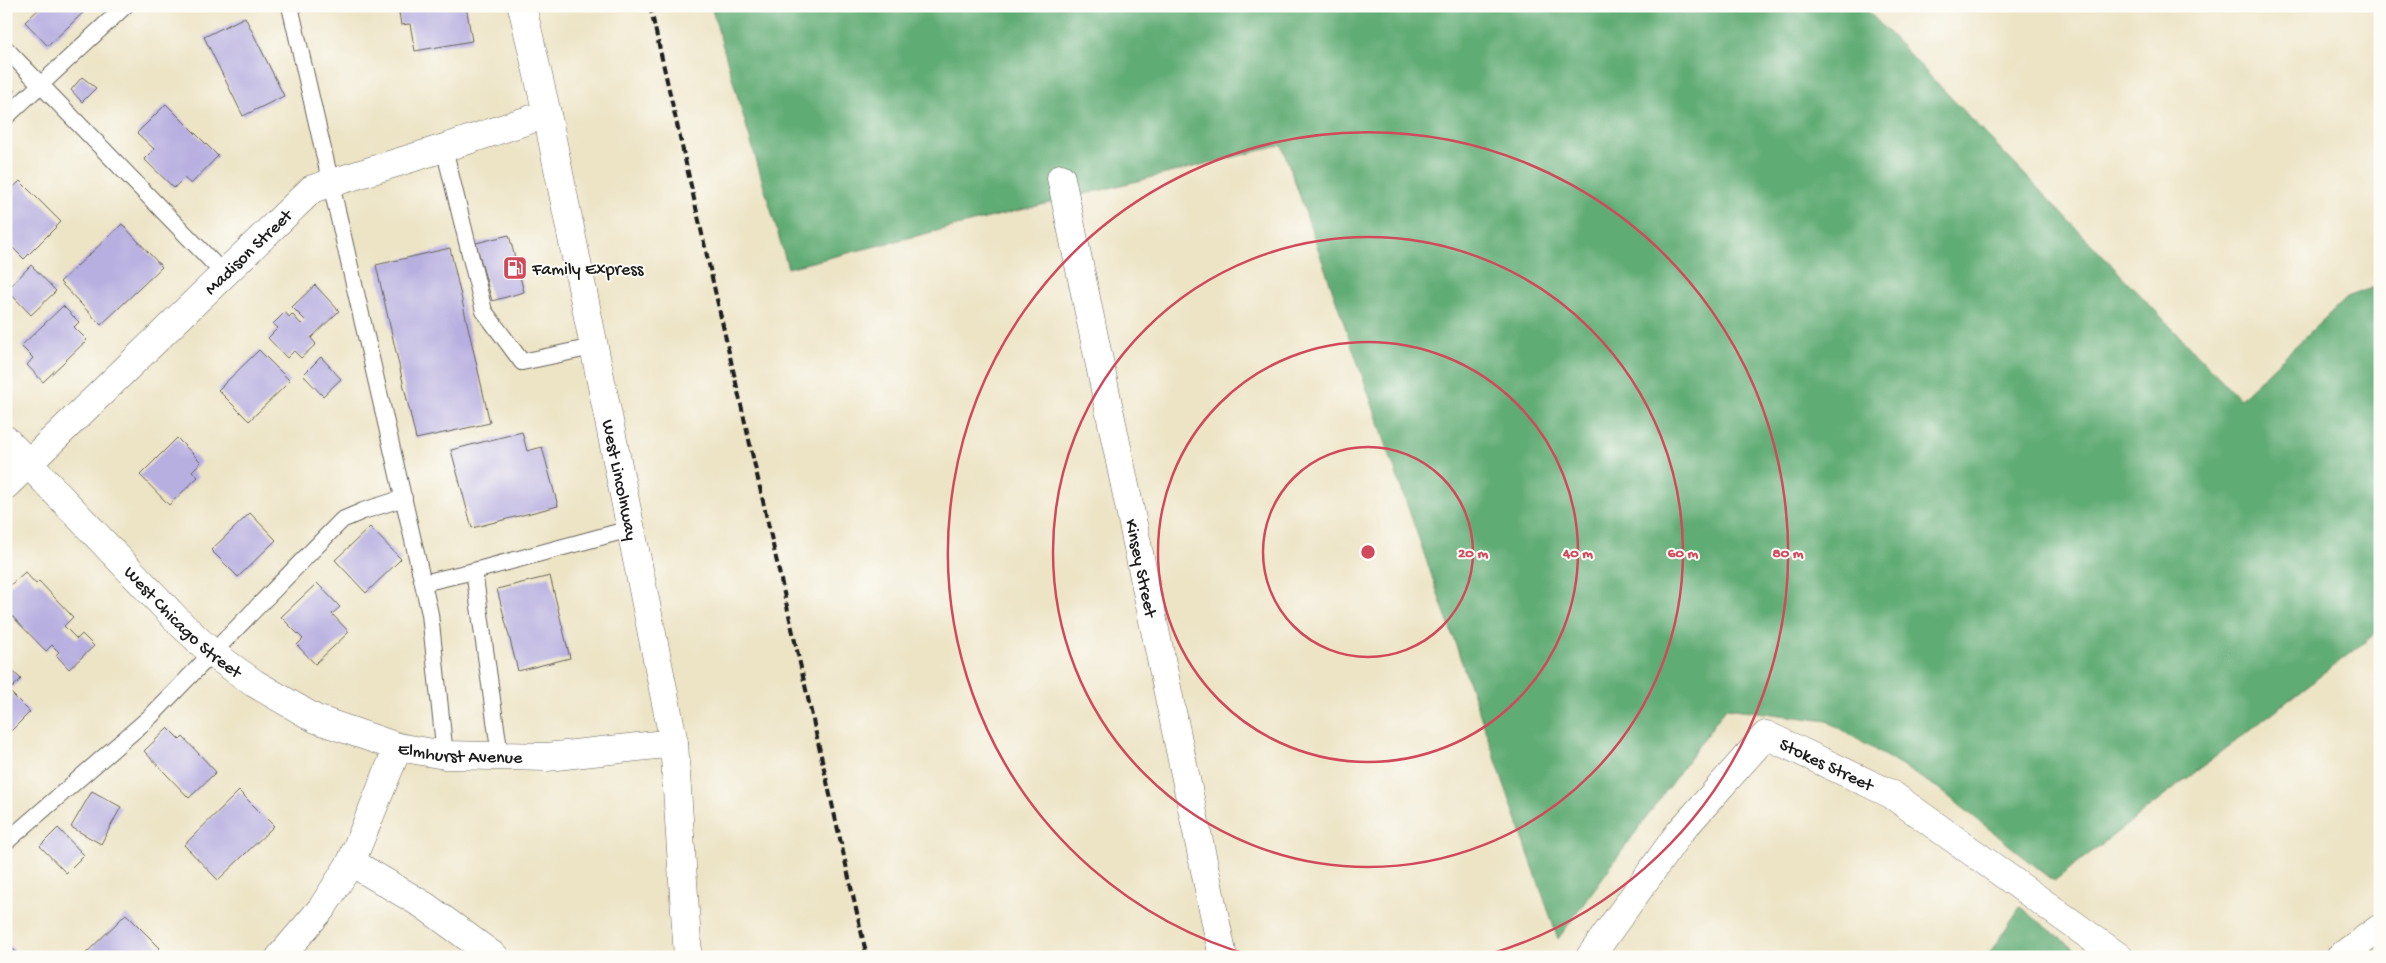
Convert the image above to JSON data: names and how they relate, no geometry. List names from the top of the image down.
{
  "streets": {
    "street": [
      "Madison Street",
      "West Lincolnway",
      "Kinsey Street",
      "West Chicago Street",
      "Elmhurst Avenue",
      "Stokes Street"
    ]
  },
  "crossings": [
    ["Madison Street", "West Lincolnway"],
    ["Madison Street", "West Chicago Street"],
    ["West Lincolnway", "Elmhurst Avenue"],
    ["West Chicago Street", "Elmhurst Avenue"]
  ],
  "places": {
    "fuel station": ["Family Express"]
  },
  "rings": [
    "20 m",
    "40 m",
    "60 m",
    "80 m"
  ]
}
